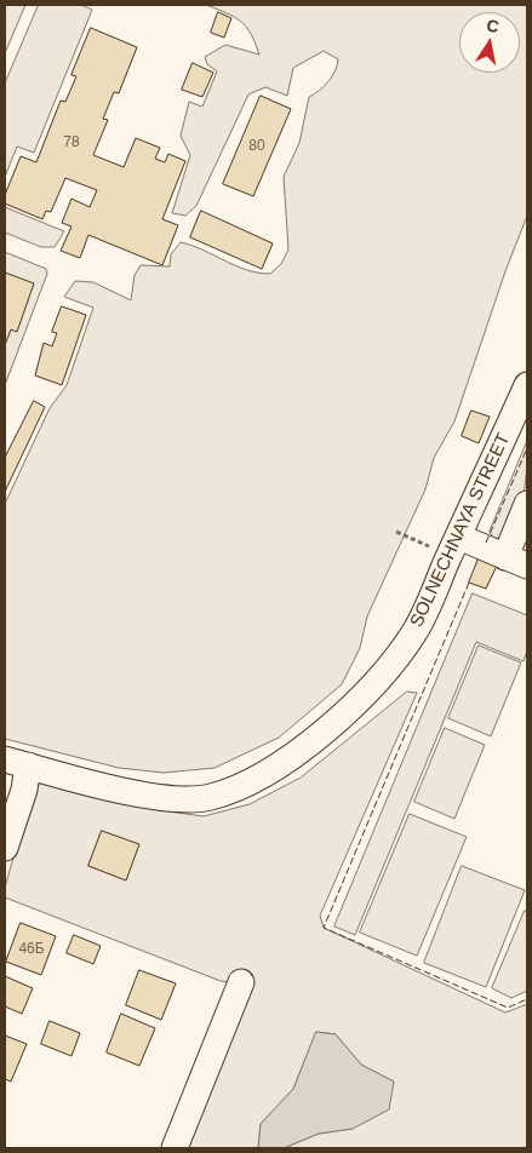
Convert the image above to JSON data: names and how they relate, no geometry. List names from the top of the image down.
{
  "streets": {
    "street": ["SOLNECHNAYA STREET"]
  },
  "house_numbers": ["78", "80", "46Б"],
  "north": "top"
}
